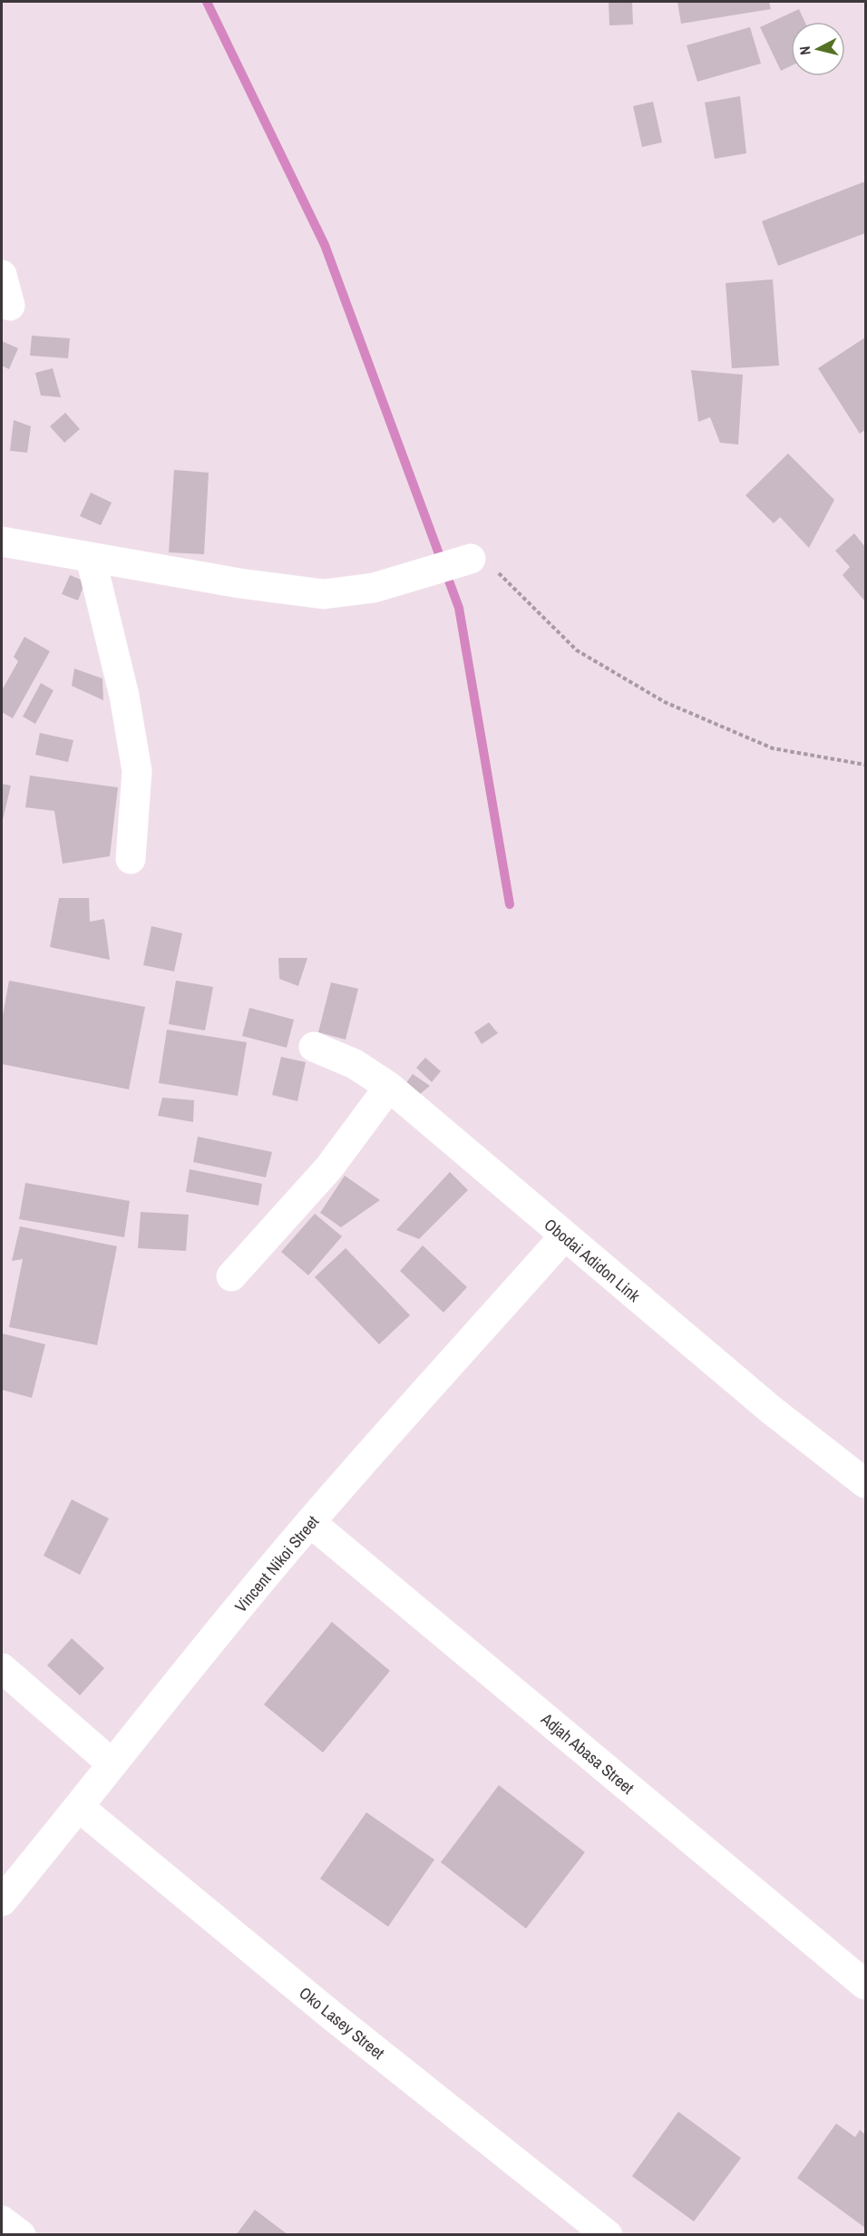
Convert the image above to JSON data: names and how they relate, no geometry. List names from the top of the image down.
{
  "streets": {
    "street": [
      "Obodai Adidon Link",
      "Vincent Nikoi Street",
      "Adjah Abasa Street",
      "Oko Lasey Street"
    ]
  },
  "crossings": [
    ["Obodai Adidon Link", "Vincent Nikoi Street"],
    ["Vincent Nikoi Street", "Adjah Abasa Street"],
    ["Vincent Nikoi Street", "Oko Lasey Street"]
  ],
  "north": "left"
}
